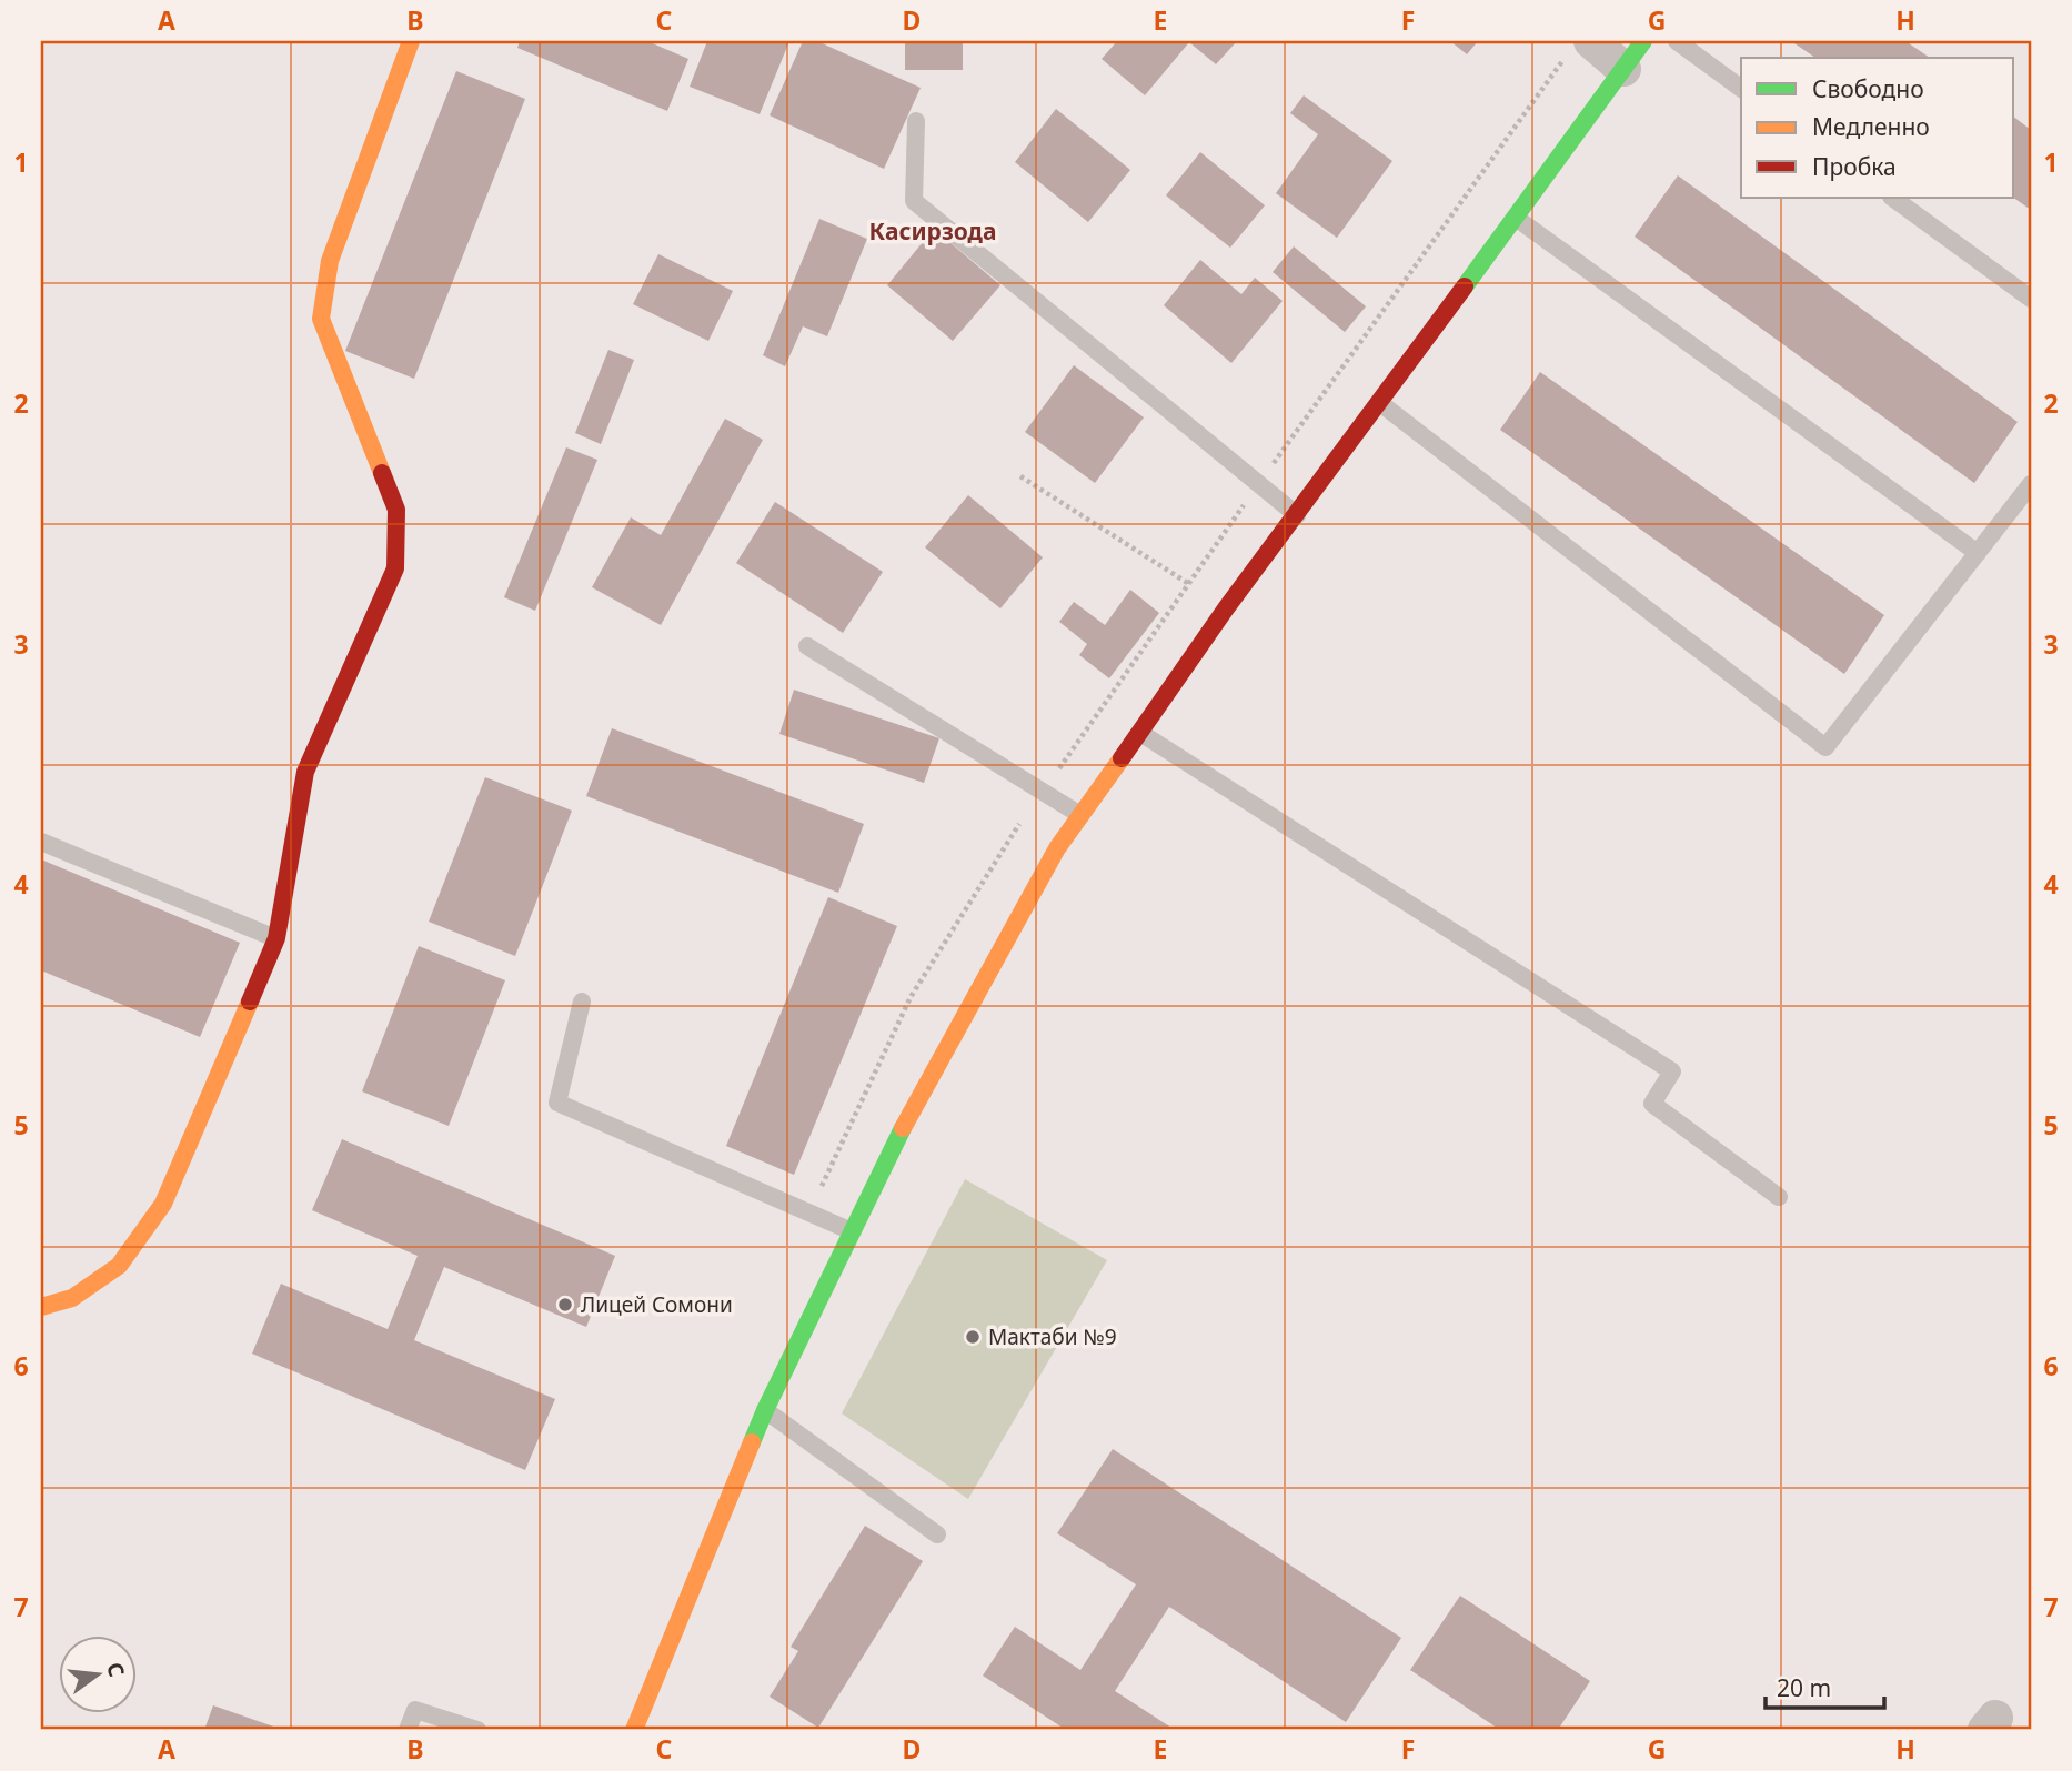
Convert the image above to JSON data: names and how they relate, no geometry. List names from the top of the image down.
{
  "districts": ["Касирзода"],
  "places": ["Лицей Сомони", "Мактаби №9"],
  "legend": ["Свободно", "Медленно", "Пробка"],
  "scale_bar": "20 m",
  "north": "right",
  "grid": {
    "columns": [
      "A",
      "B",
      "C",
      "D",
      "E",
      "F",
      "G",
      "H"
    ],
    "rows": [
      "1",
      "2",
      "3",
      "4",
      "5",
      "6",
      "7"
    ]
  }
}
